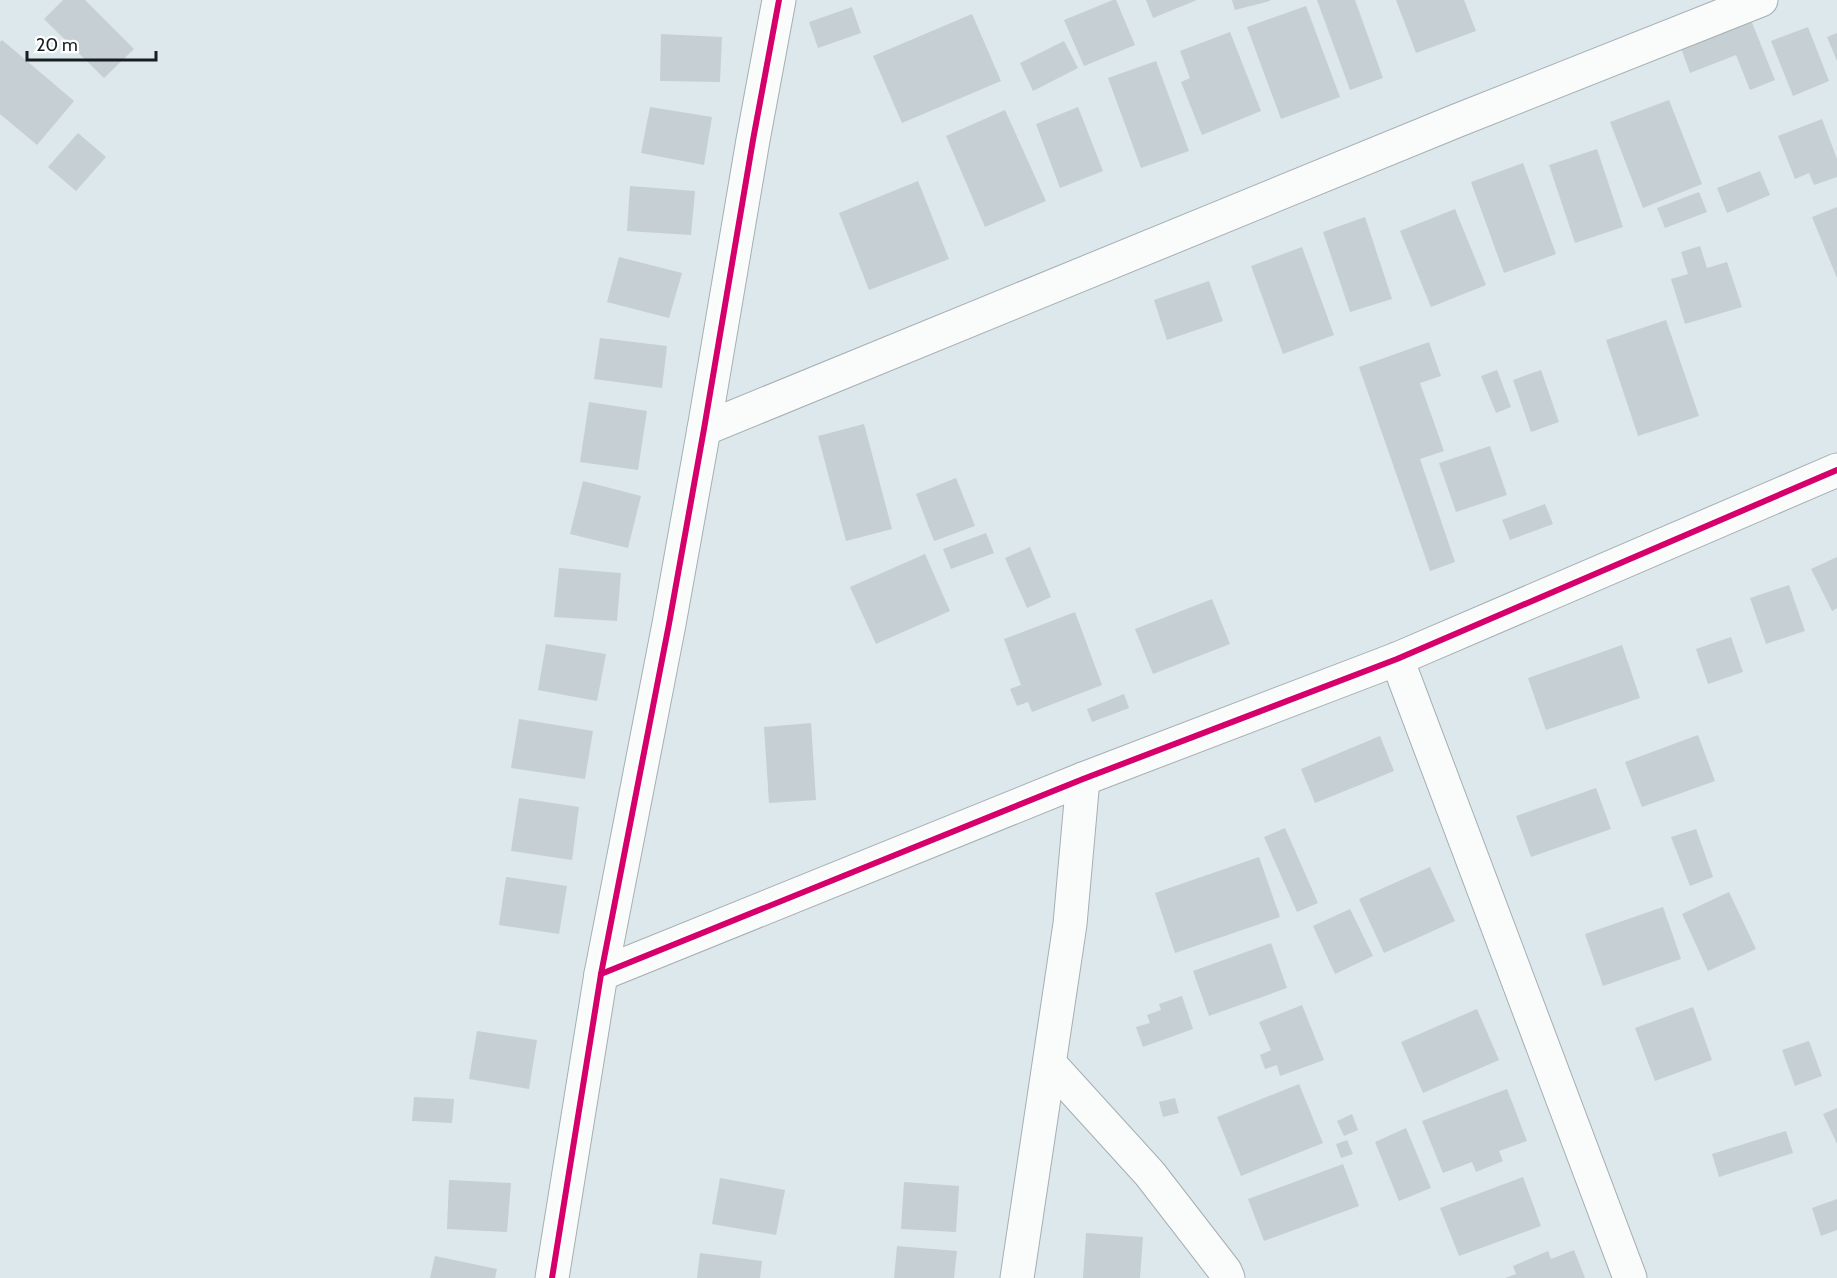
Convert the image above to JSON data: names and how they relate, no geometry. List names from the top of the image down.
{
  "scale_bar": "20 m"
}
